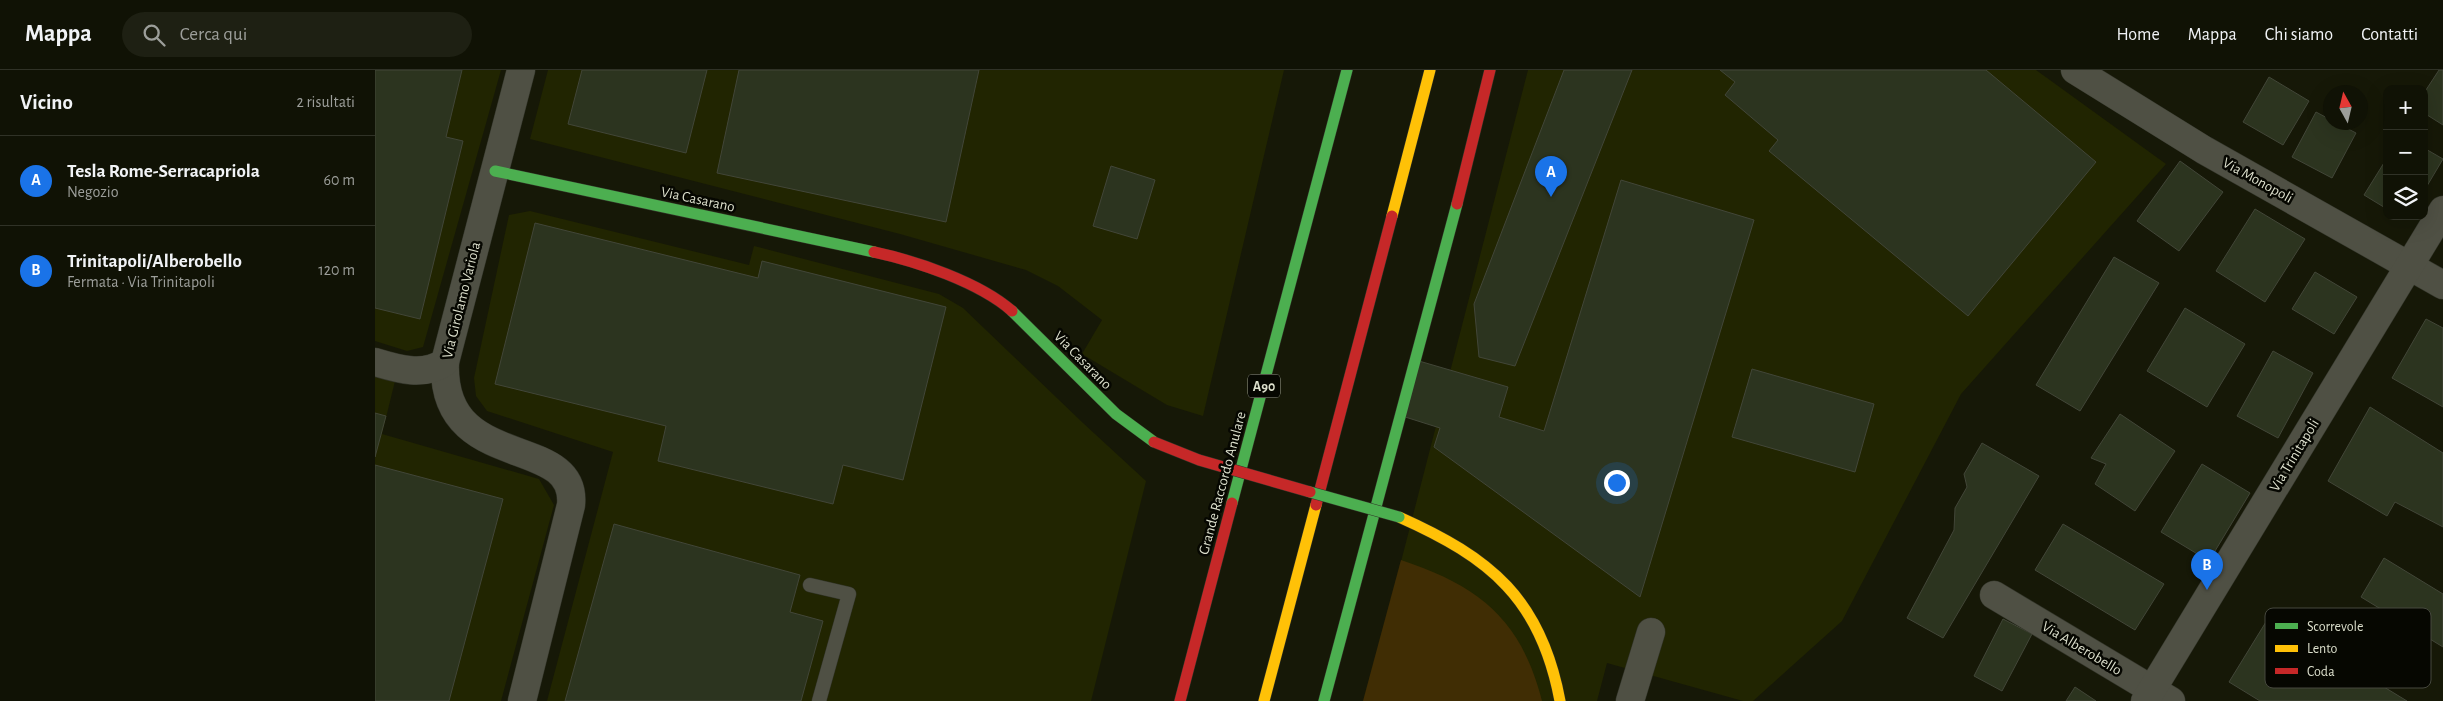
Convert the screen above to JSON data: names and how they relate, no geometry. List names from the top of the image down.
{
  "streets": {
    "main road": ["Via Casarano", "A90", "Grande Raccordo Anulare"],
    "street": [
      "Via Monopoli",
      "Via Girolamo Variola",
      "Via Trinitapoli",
      "Via Alberobello"
    ]
  },
  "crossings": [
    ["Via Monopoli", "Via Trinitapoli"],
    ["Via Casarano", "Via Girolamo Variola"],
    ["Via Trinitapoli", "Via Alberobello"]
  ],
  "legend": ["Scorrevole", "Lento", "Coda"],
  "north": "top",
  "page": {
    "header": "Mappa",
    "search": "Cerca qui",
    "nav": [
      "Home",
      "Mappa",
      "Chi siamo",
      "Contatti"
    ],
    "heading": ["Vicino", "2 risultati"],
    "map_buttons": ["+", "−"],
    "list": [
      {
        "mark": "A",
        "name": "Tesla Rome-Serracapriola",
        "note": "Negozio",
        "value": "60 m"
      },
      {
        "mark": "B",
        "name": "Trinitapoli/Alberobello",
        "note": "Fermata · Via Trinitapoli",
        "value": "120 m"
      }
    ],
    "pins": ["A", "B"]
  }
}
